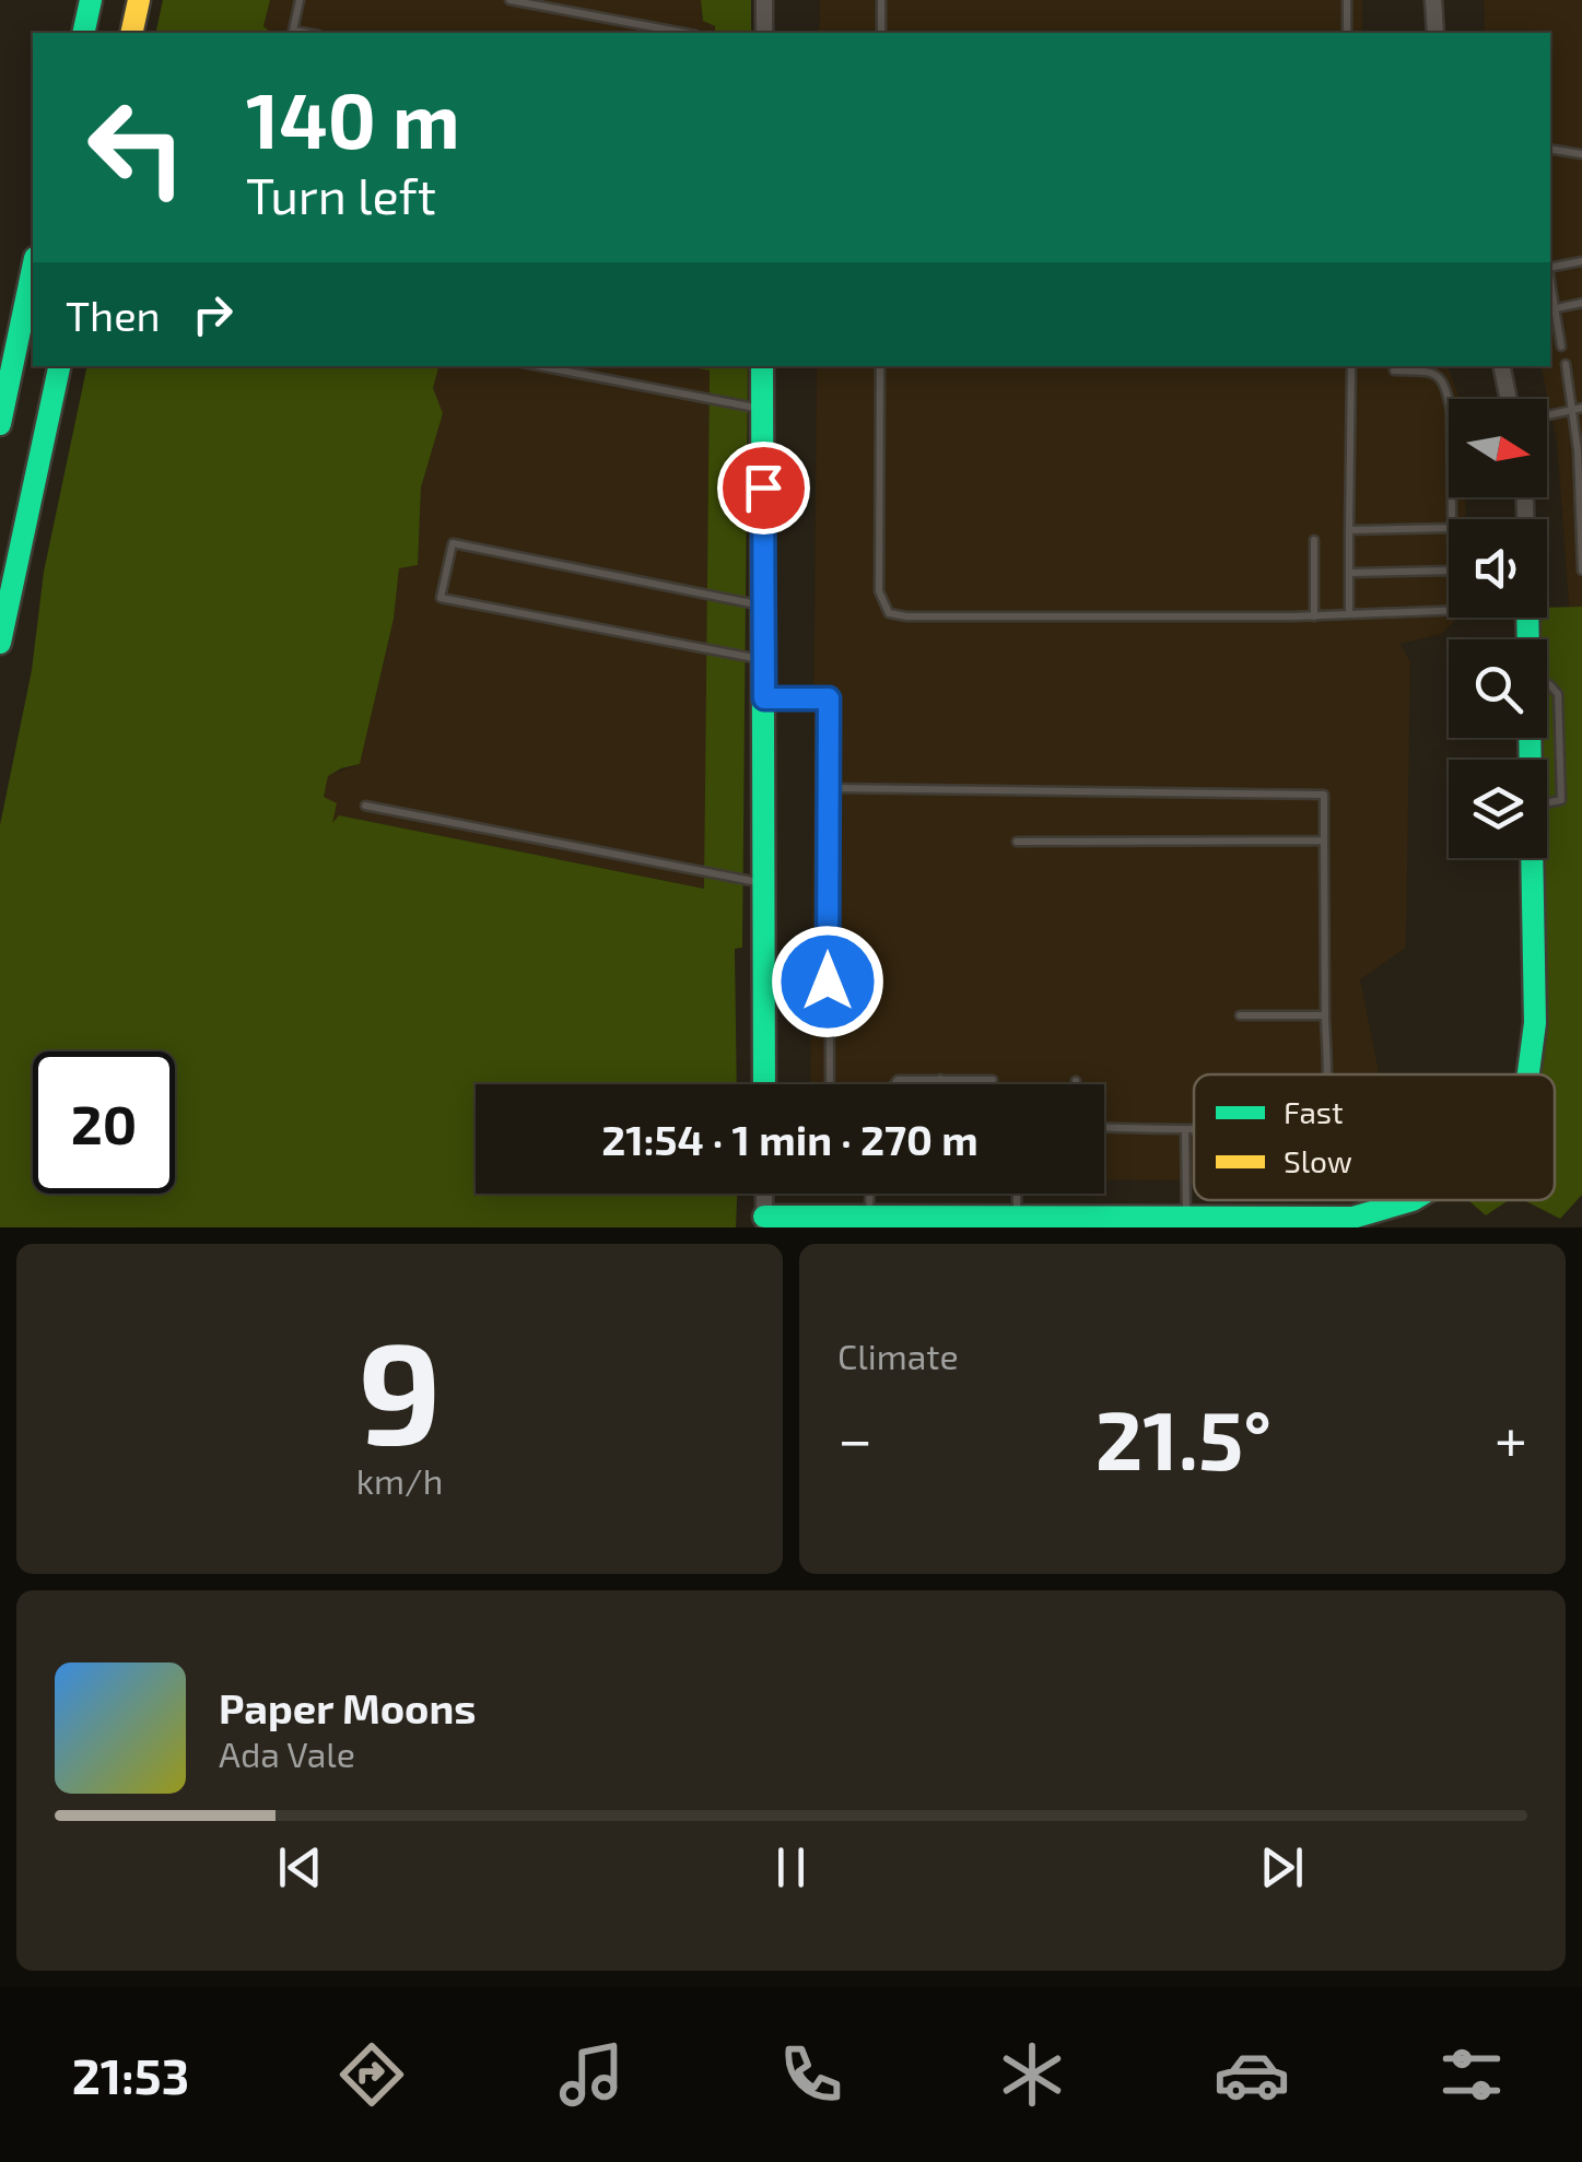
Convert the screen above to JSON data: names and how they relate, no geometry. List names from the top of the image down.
{
  "legend": ["Fast", "Slow"],
  "north": "right",
  "page": {
    "turn": ["140 m", "Turn left"],
    "then": "Then",
    "limit": "20",
    "trip": "21:54 · 1 min · 270 m",
    "tile": [
      ["9", "km/h"],
      "Climate"
    ],
    "heat": ["−", "21.5°", "+"],
    "song": ["Paper Moons", "Ada Vale"],
    "tabs": "21:53"
  }
}
